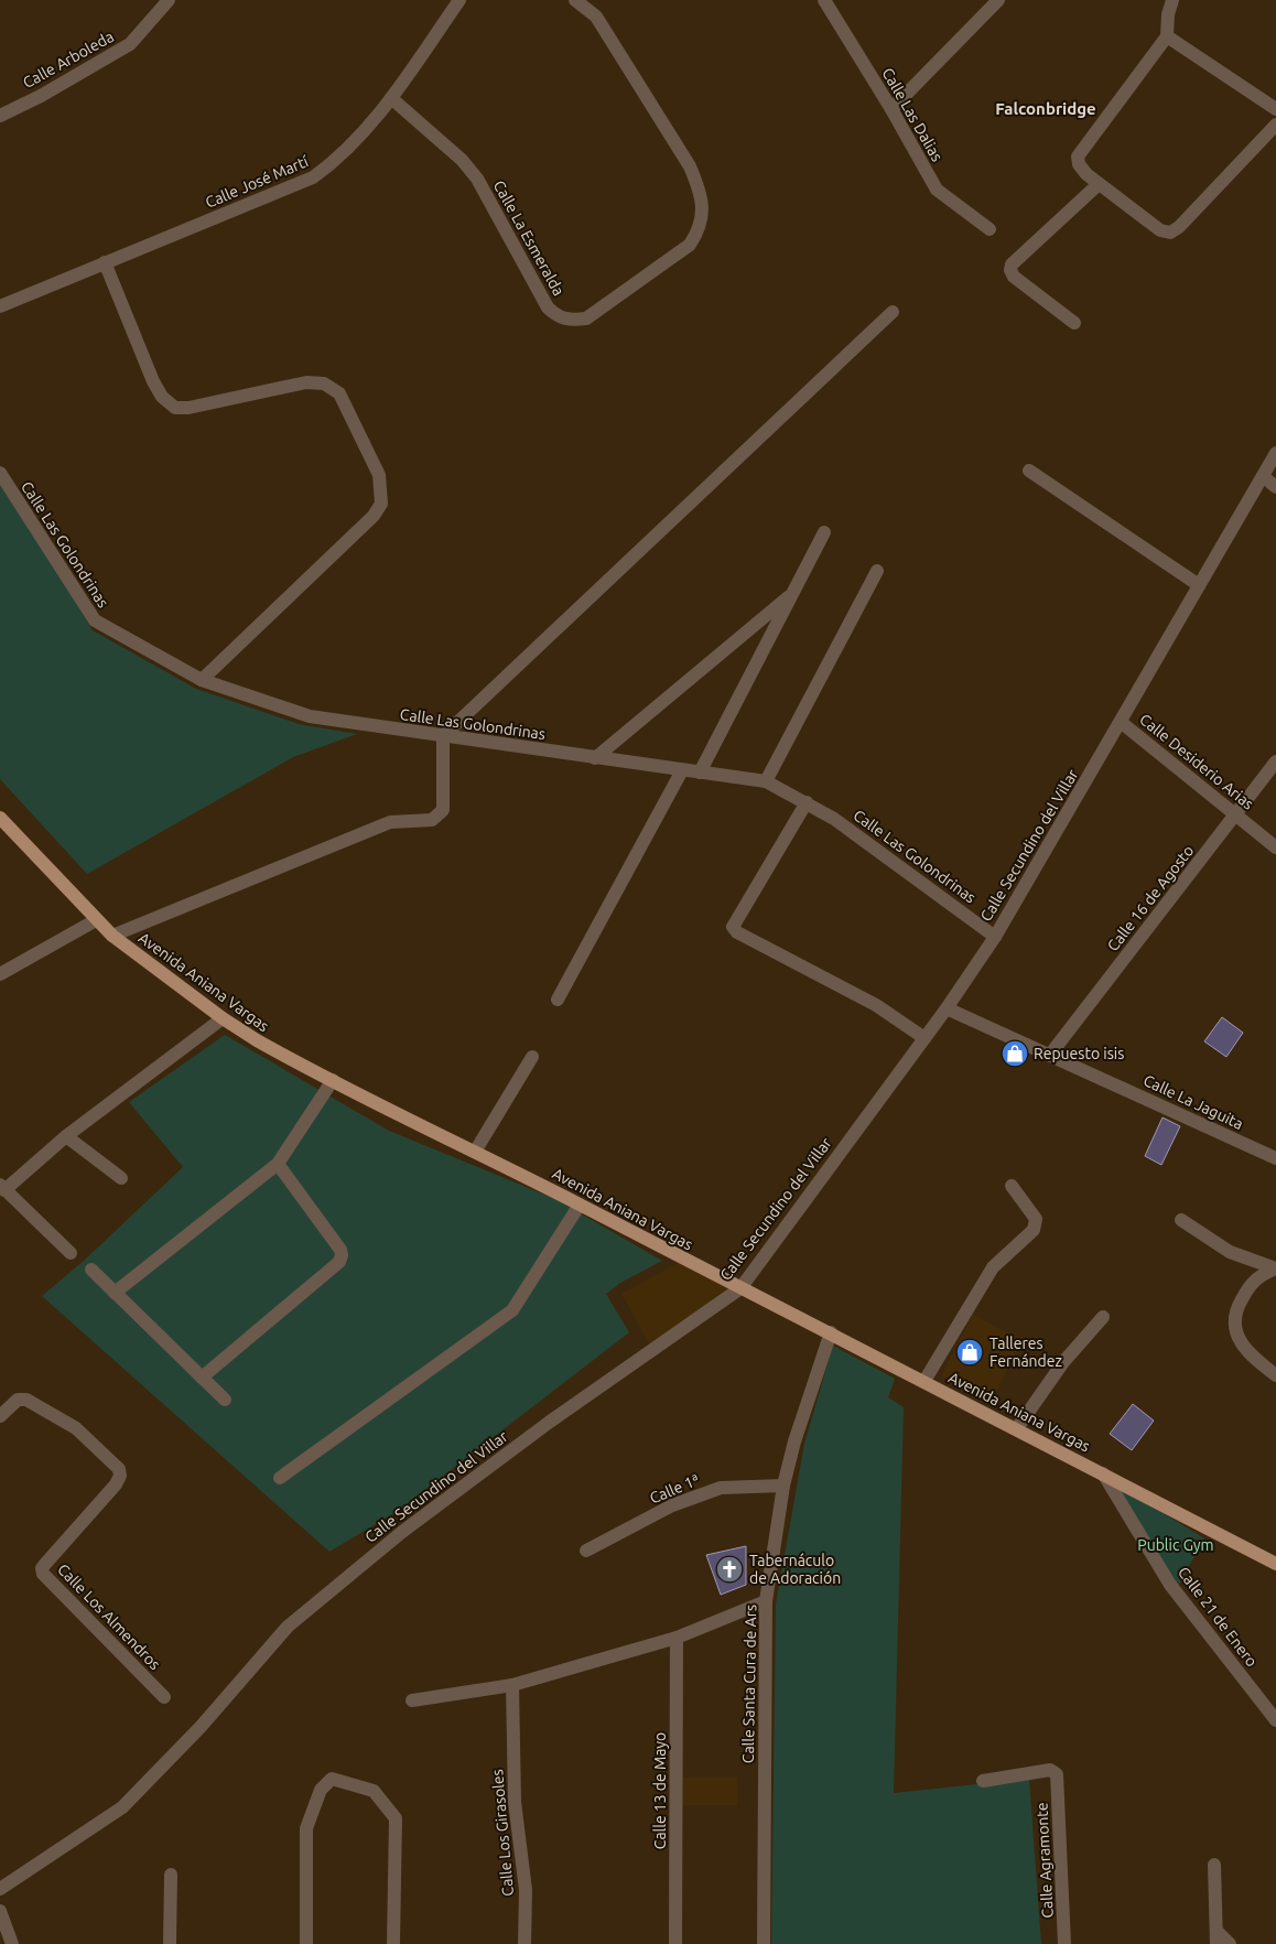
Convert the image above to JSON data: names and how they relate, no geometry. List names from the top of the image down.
{
  "streets": {
    "main road": ["Avenida Aniana Vargas"],
    "street": [
      "Calle Arboleda",
      "Calle Las Dalias",
      "Calle José Martí",
      "Calle La Esmeralda",
      "Calle Las Golondrinas",
      "Calle Desiderio Arias",
      "Calle Secundino del Villar",
      "Calle 16 de Agosto",
      "Calle La Jaguita",
      "Calle 1ª",
      "Calle Los Almendros",
      "Calle 21 de Enero",
      "Calle Santa Cura de Ars",
      "Calle 13 de Mayo",
      "Calle Los Girasoles",
      "Calle Agramonte"
    ]
  },
  "crossings": [
    ["Calle José Martí", "Calle La Esmeralda"],
    ["Calle Las Golondrinas", "Calle Secundino del Villar"],
    ["Calle Desiderio Arias", "Calle Secundino del Villar"],
    ["Calle Desiderio Arias", "Calle 16 de Agosto"],
    ["Calle Secundino del Villar", "Avenida Aniana Vargas"],
    ["Calle Secundino del Villar", "Calle La Jaguita"],
    ["Calle 16 de Agosto", "Calle La Jaguita"],
    ["Avenida Aniana Vargas", "Calle 21 de Enero"],
    ["Avenida Aniana Vargas", "Calle Santa Cura de Ars"],
    ["Calle 1ª", "Calle Santa Cura de Ars"]
  ],
  "districts": ["Falconbridge"],
  "parks": ["Public Gym"],
  "places": {
    "shop": ["Repuesto isis", "Talleres Fernández"],
    "church": ["Tabernáculo de Adoración"]
  }
}
